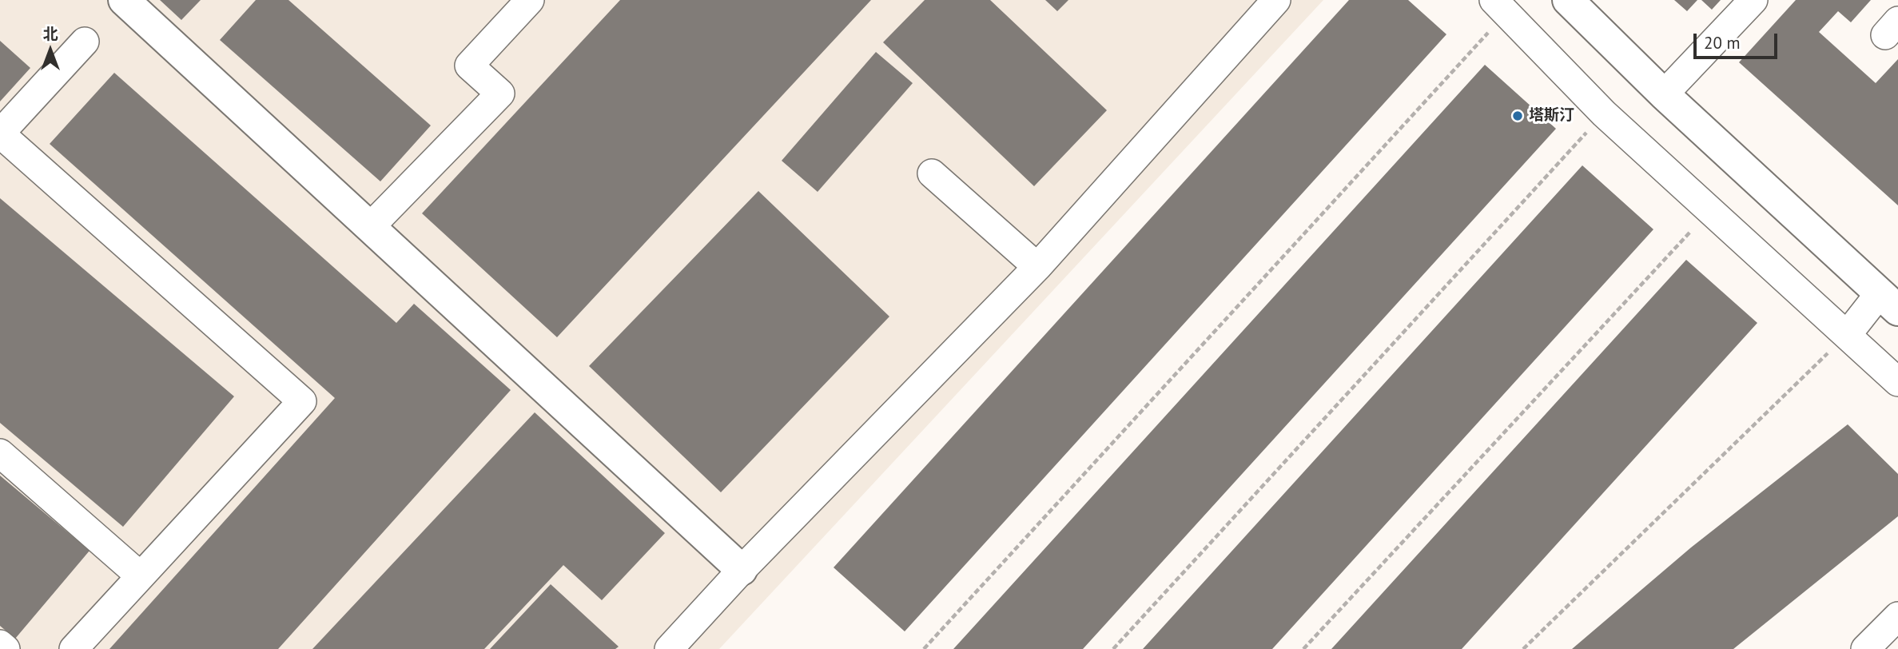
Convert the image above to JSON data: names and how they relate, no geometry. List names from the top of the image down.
{
  "places": ["塔斯汀"],
  "scale_bar": "20 m",
  "north": "top"
}
